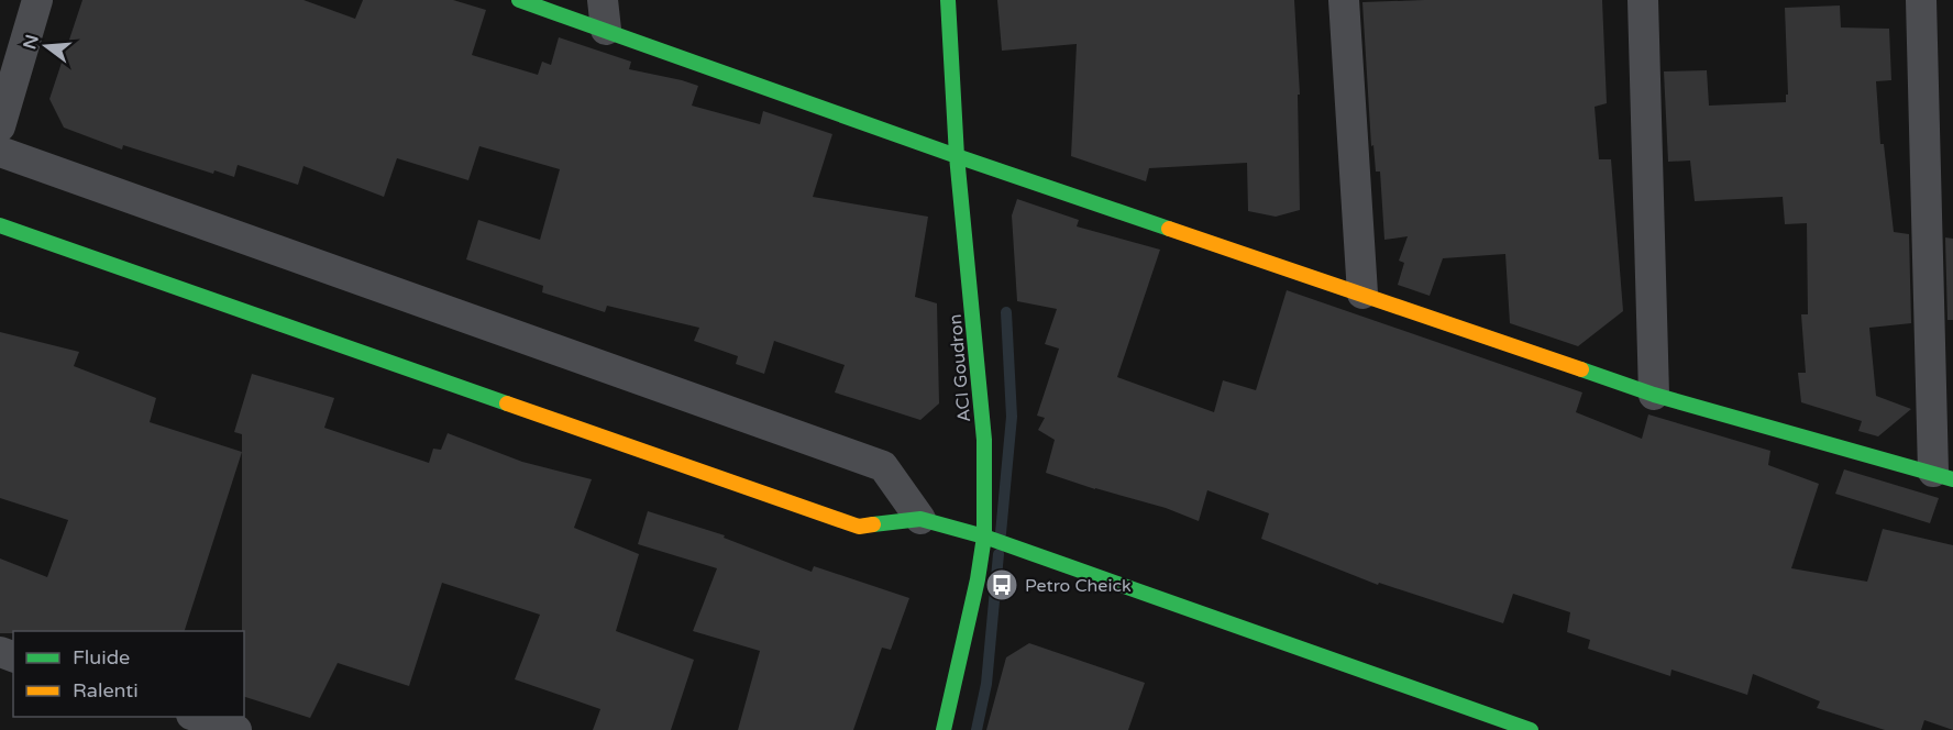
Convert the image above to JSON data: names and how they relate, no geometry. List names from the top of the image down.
{
  "streets": {
    "street": ["ACI Goudron"]
  },
  "places": {
    "bus stop": ["Petro Cheick"]
  },
  "legend": ["Fluide", "Ralenti"],
  "north": "left"
}
